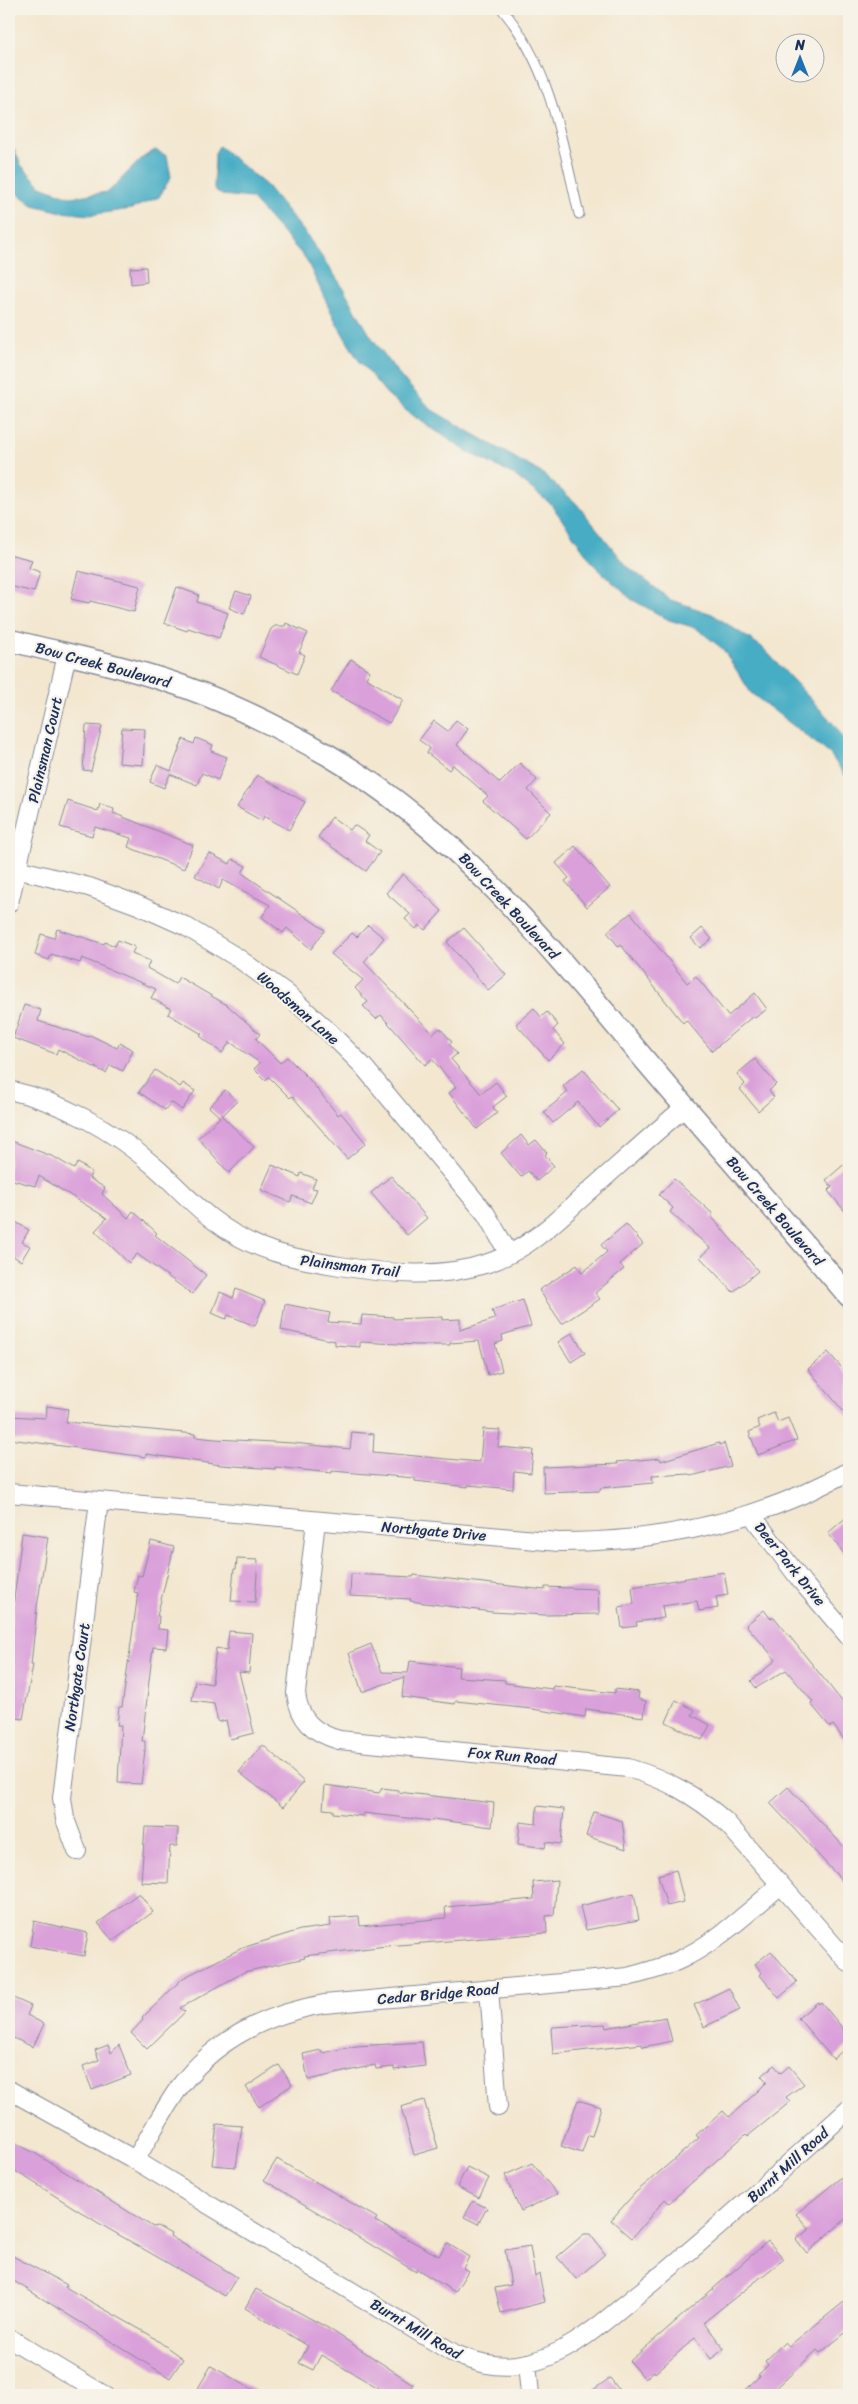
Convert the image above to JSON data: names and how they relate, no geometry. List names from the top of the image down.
{
  "streets": {
    "street": [
      "Bow Creek Boulevard",
      "Plainsman Court",
      "Woodsman Lane",
      "Plainsman Trail",
      "Northgate Drive",
      "Deer Park Drive",
      "Northgate Court",
      "Fox Run Road",
      "Cedar Bridge Road",
      "Burnt Mill Road"
    ]
  },
  "crossings": [
    ["Bow Creek Boulevard", "Plainsman Court"],
    ["Bow Creek Boulevard", "Plainsman Trail"],
    ["Plainsman Court", "Woodsman Lane"],
    ["Woodsman Lane", "Plainsman Trail"],
    ["Northgate Drive", "Deer Park Drive"],
    ["Northgate Drive", "Northgate Court"],
    ["Northgate Drive", "Fox Run Road"],
    ["Fox Run Road", "Cedar Bridge Road"],
    ["Cedar Bridge Road", "Burnt Mill Road"]
  ],
  "north": "top"
}
